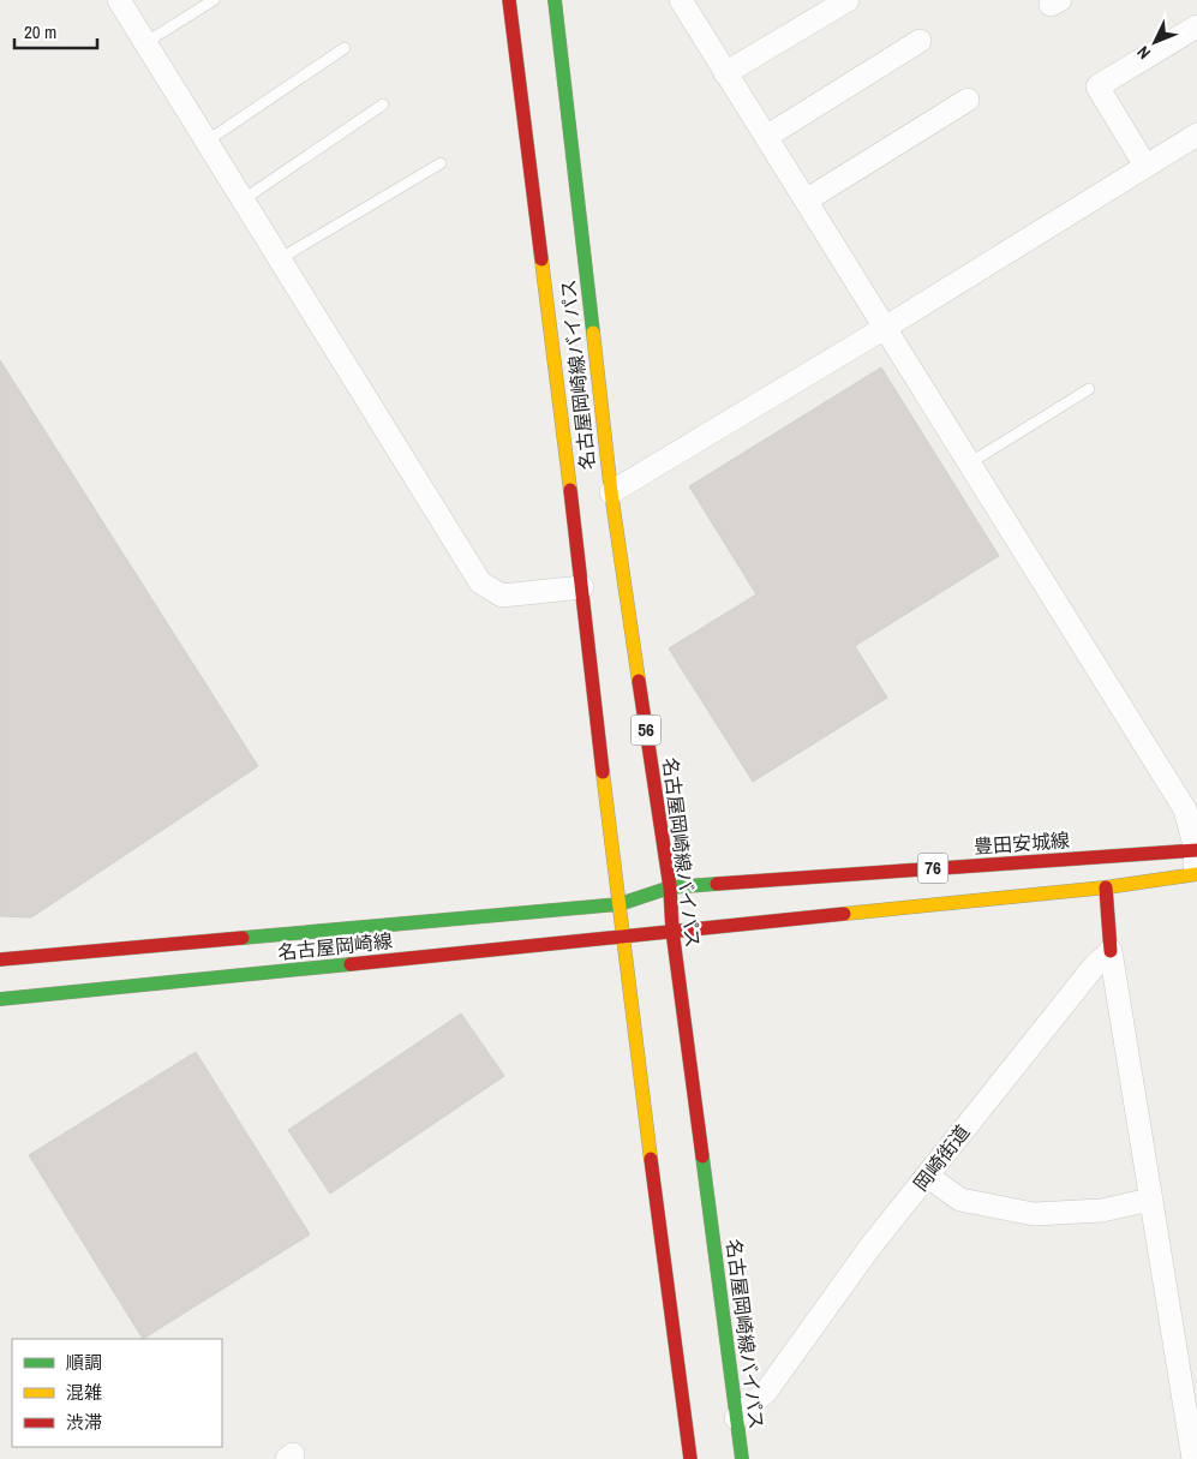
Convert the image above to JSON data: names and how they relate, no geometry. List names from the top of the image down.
{
  "streets": {
    "main road": [
      "名古屋岡崎線バイパス",
      "56",
      "豊田安城線",
      "76",
      "名古屋岡崎線"
    ],
    "street": ["岡崎街道"]
  },
  "crossings": [
    ["名古屋岡崎線バイパス", "豊田安城線"],
    ["名古屋岡崎線バイパス", "76"],
    ["名古屋岡崎線バイパス", "名古屋岡崎線"],
    ["名古屋岡崎線バイパス", "岡崎街道"],
    ["豊田安城線", "名古屋岡崎線"],
    ["76", "名古屋岡崎線"]
  ],
  "legend": ["順調", "混雑", "渋滞"],
  "scale_bar": "20 m",
  "north": "bottom left"
}
